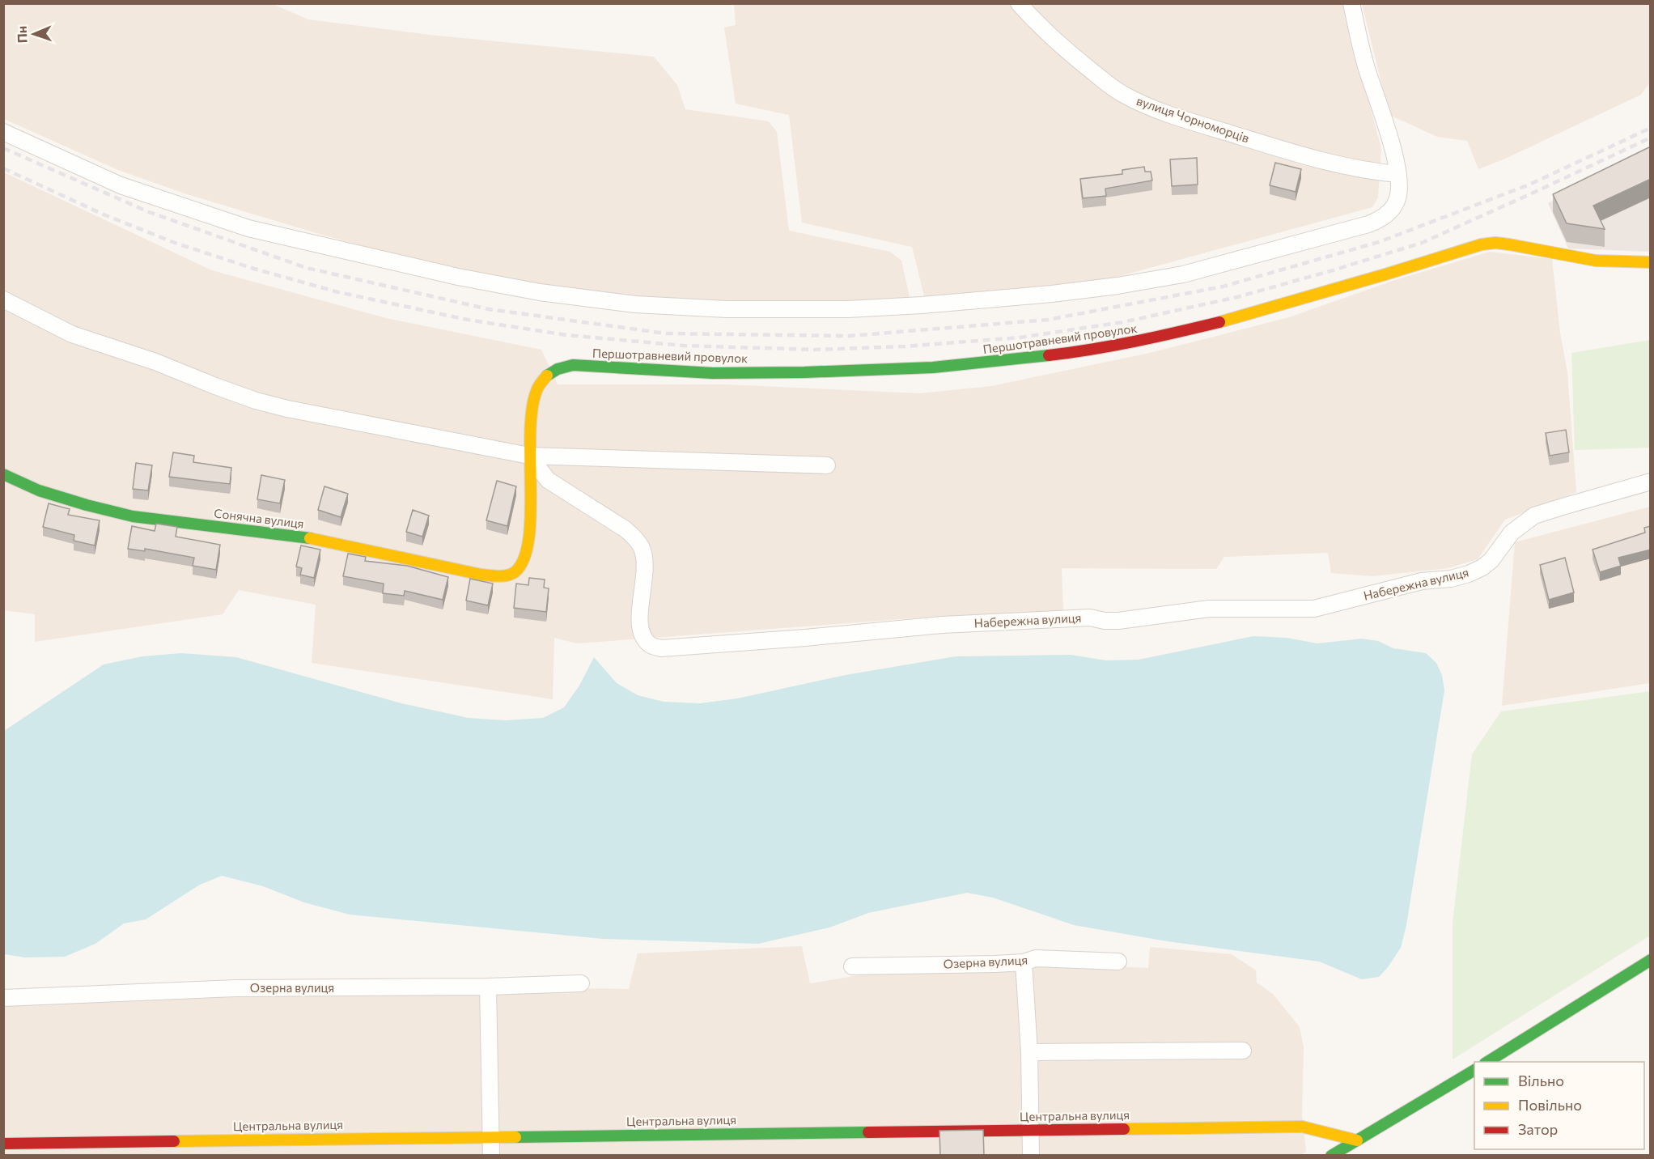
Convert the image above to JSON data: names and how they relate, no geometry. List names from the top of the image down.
{
  "streets": {
    "street": [
      "вулиця Чорноморців",
      "Першотравневий провулок",
      "Сонячна вулиця",
      "Набережна вулиця",
      "Озерна вулиця",
      "Центральна вулиця"
    ]
  },
  "crossings": [
    ["Першотравневий провулок", "Сонячна вулиця"],
    ["Першотравневий провулок", "Набережна вулиця"],
    ["Сонячна вулиця", "Набережна вулиця"]
  ],
  "legend": ["Вільно", "Повільно", "Затор"],
  "north": "left"
}
